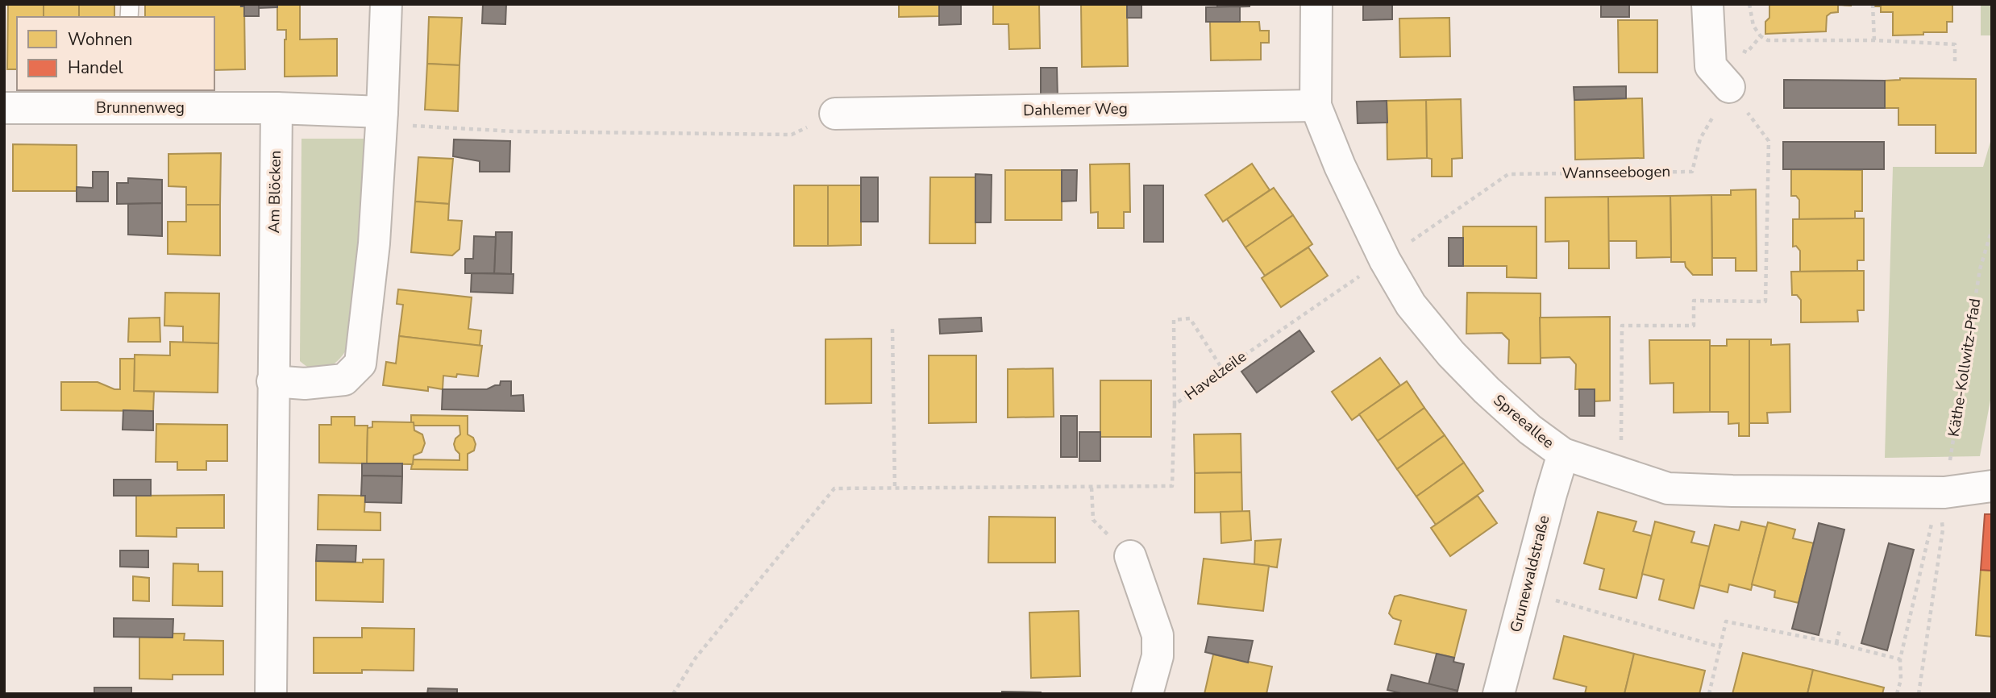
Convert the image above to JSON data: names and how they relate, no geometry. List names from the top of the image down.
{
  "streets": {
    "street": [
      "Brunnenweg",
      "Dahlemer Weg",
      "Am Blöcken",
      "Spreeallee",
      "Grunewaldstraße"
    ],
    "path": ["Wannseebogen", "Käthe-Kollwitz-Pfad", "Havelzeile"]
  },
  "crossings": [
    ["Brunnenweg", "Am Blöcken"],
    ["Dahlemer Weg", "Spreeallee"],
    ["Wannseebogen", "Havelzeile"],
    ["Wannseebogen", "Spreeallee"],
    ["Havelzeile", "Spreeallee"],
    ["Spreeallee", "Grunewaldstraße"]
  ],
  "legend": ["Wohnen", "Handel"]
}
